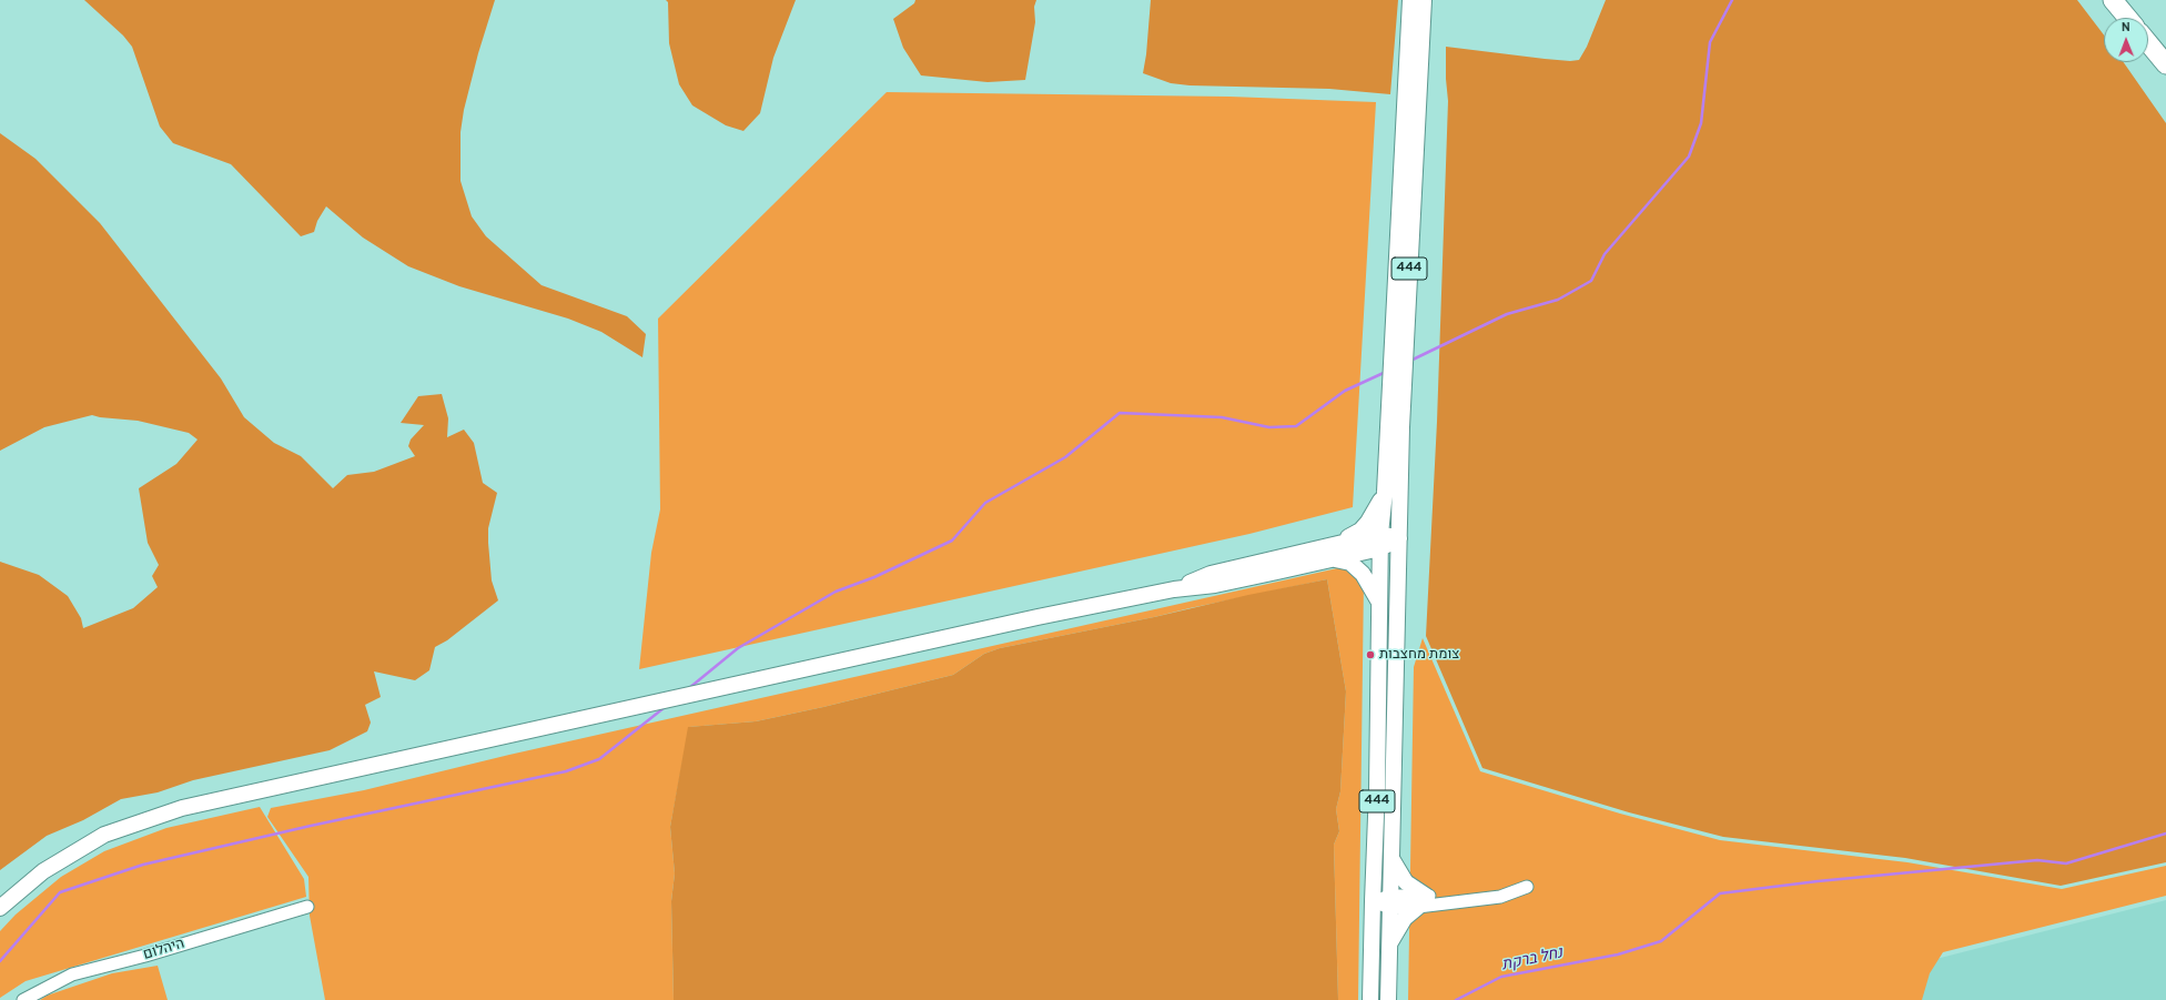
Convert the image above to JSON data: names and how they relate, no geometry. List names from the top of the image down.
{
  "streets": {
    "main road": ["444"],
    "street": ["היהלום"]
  },
  "water": ["נחל ברקת"],
  "places": ["צומת מחצבות"],
  "north": "top"
}
